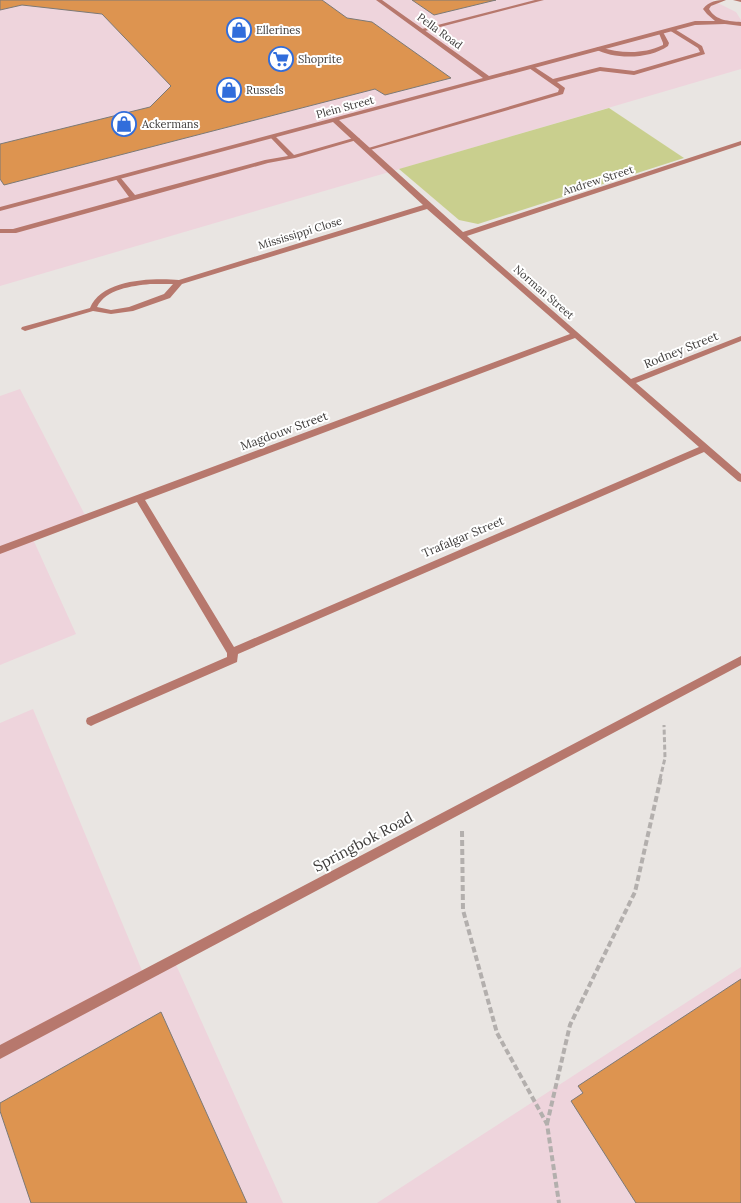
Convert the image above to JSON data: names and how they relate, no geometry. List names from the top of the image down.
{
  "streets": {
    "street": [
      "Pella Road",
      "Plein Street",
      "Andrew Street",
      "Mississippi Close",
      "Norman Street",
      "Rodney Street",
      "Magdouw Street",
      "Trafalgar Street",
      "Springbok Road"
    ]
  },
  "crossings": [
    ["Pella Road", "Plein Street"],
    ["Plein Street", "Norman Street"],
    ["Andrew Street", "Norman Street"],
    ["Mississippi Close", "Norman Street"],
    ["Norman Street", "Rodney Street"],
    ["Norman Street", "Magdouw Street"],
    ["Norman Street", "Trafalgar Street"]
  ],
  "places": {
    "shop": ["Ellerines", "Russels", "Ackermans"],
    "supermarket": ["Shoprite"]
  }
}
